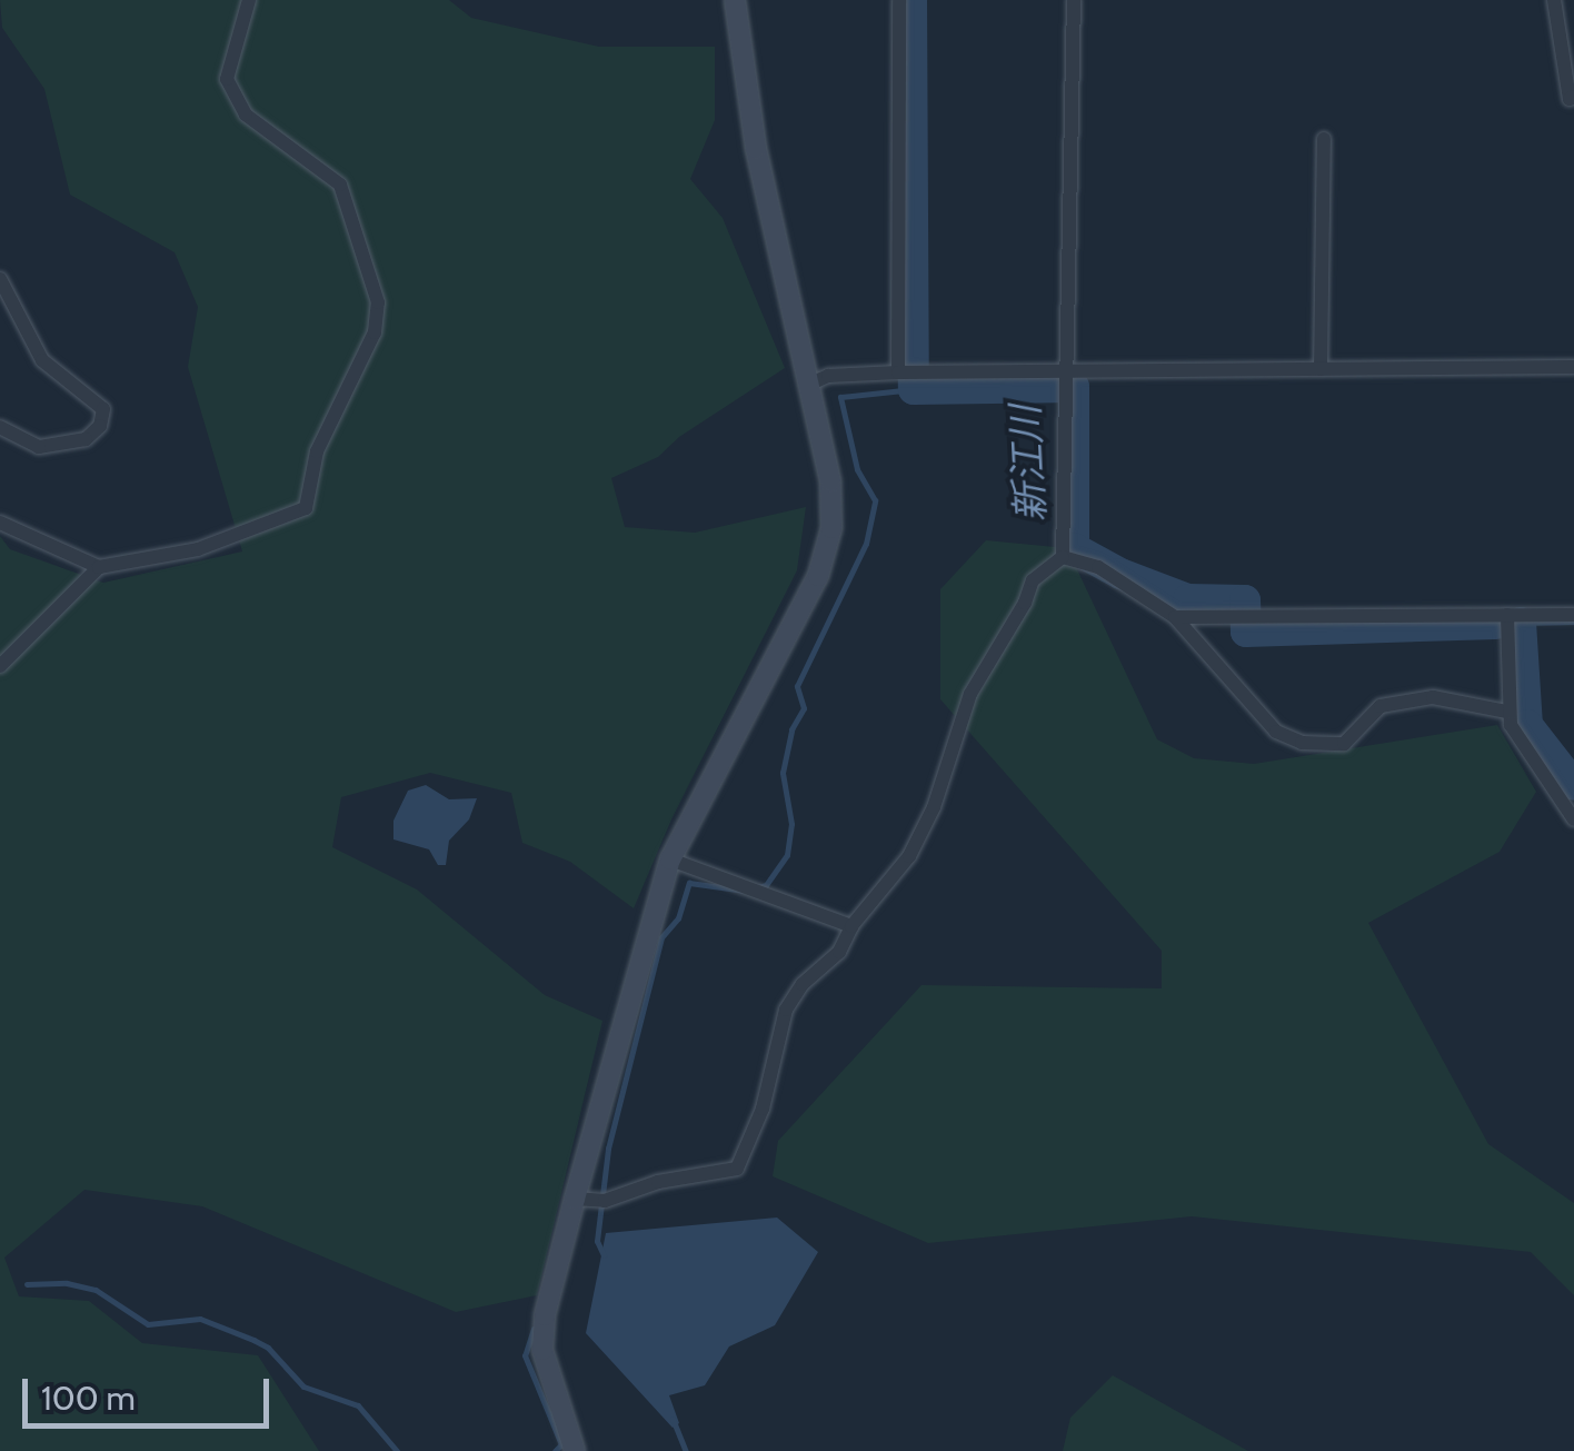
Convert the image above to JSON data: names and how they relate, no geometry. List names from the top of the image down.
{
  "water": ["新江川"],
  "scale_bar": "100 m"
}
